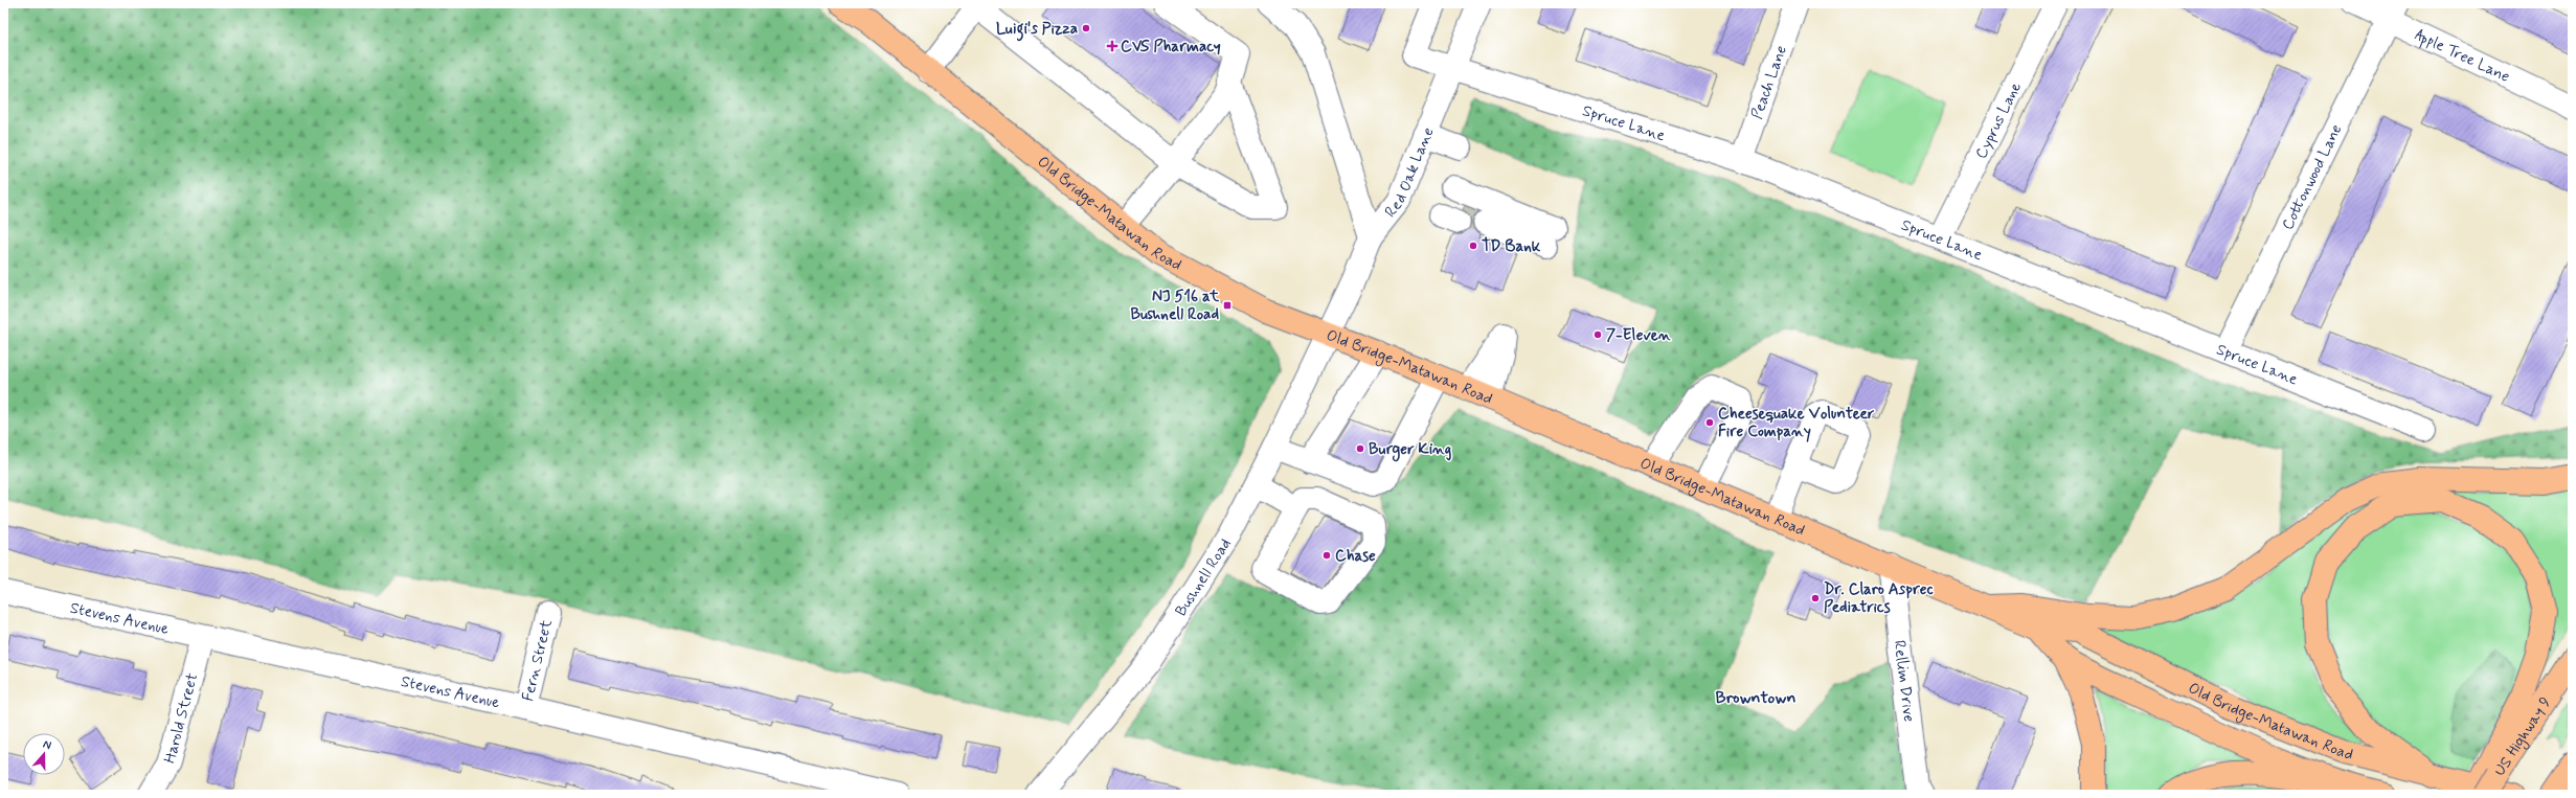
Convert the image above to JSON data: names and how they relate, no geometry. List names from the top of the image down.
{
  "streets": {
    "main road": ["Old Bridge-Matawan Road", "US Highway 9"],
    "street": [
      "Apple Tree Lane",
      "Peach Lane",
      "Cyprus Lane",
      "Spruce Lane",
      "Red Oak Lane",
      "Cottonwood Lane",
      "Bushnell Road",
      "Stevens Avenue",
      "Fern Street",
      "Rellim Drive",
      "Harold Street"
    ]
  },
  "crossings": [
    ["Apple Tree Lane", "Cottonwood Lane"],
    ["Peach Lane", "Spruce Lane"],
    ["Cyprus Lane", "Spruce Lane"],
    ["Spruce Lane", "Red Oak Lane"],
    ["Spruce Lane", "Cottonwood Lane"],
    ["Red Oak Lane", "Old Bridge-Matawan Road"],
    ["Red Oak Lane", "Bushnell Road"],
    ["Old Bridge-Matawan Road", "Bushnell Road"],
    ["Old Bridge-Matawan Road", "Rellim Drive"],
    ["Stevens Avenue", "Fern Street"],
    ["Stevens Avenue", "Harold Street"]
  ],
  "districts": ["Browntown"],
  "places": {
    "other": [
      "Luigi's Pizza",
      "TD Bank",
      "7-Eleven",
      "Cheesequake Volunteer Fire Company",
      "Burger King",
      "Chase",
      "Dr. Claro Asprec Pediatrics"
    ],
    "health": ["CVS Pharmacy"],
    "transit": ["NJ 516 at Bushnell Road"]
  },
  "north": "top"
}
